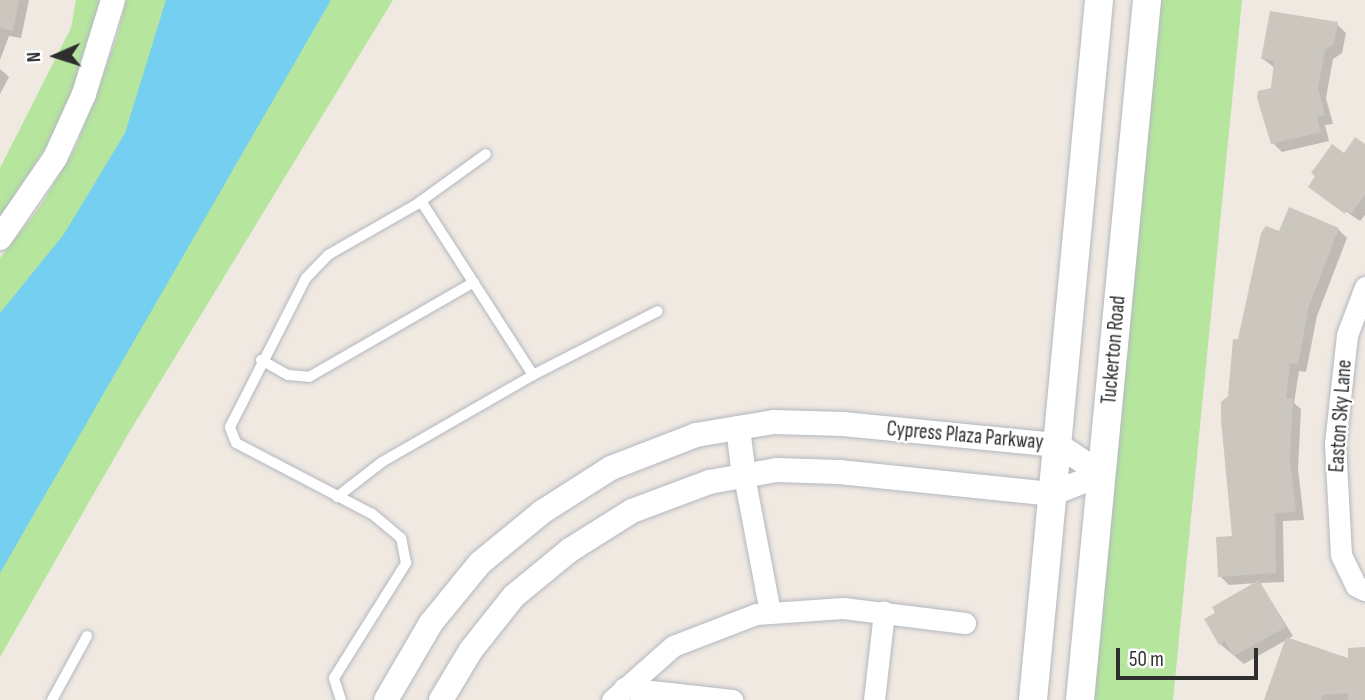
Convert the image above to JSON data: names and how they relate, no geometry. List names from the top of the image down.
{
  "streets": {
    "main road": ["Tuckerton Road"],
    "street": ["Easton Sky Lane", "Cypress Plaza Parkway"]
  },
  "crossings": [
    ["Tuckerton Road", "Cypress Plaza Parkway"]
  ],
  "scale_bar": "50 m",
  "north": "left"
}
